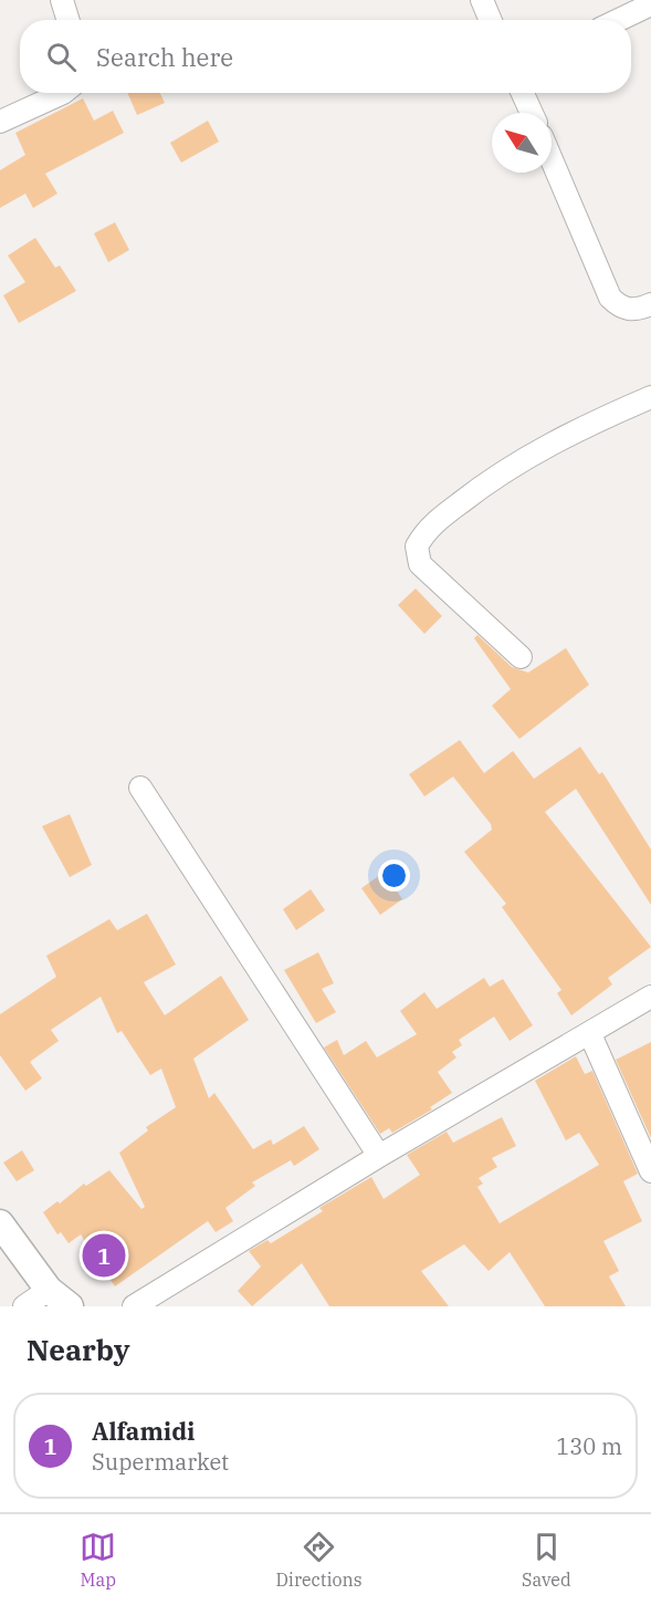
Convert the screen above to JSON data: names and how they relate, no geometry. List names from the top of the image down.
{
  "north": "top left",
  "page": {
    "search": "Search here",
    "pins": "1",
    "heading": "Nearby",
    "list": [
      {
        "mark": "1",
        "name": "Alfamidi",
        "note": "Supermarket",
        "value": "130 m"
      }
    ],
    "nav": ["Map", "Directions", "Saved"]
  }
}
